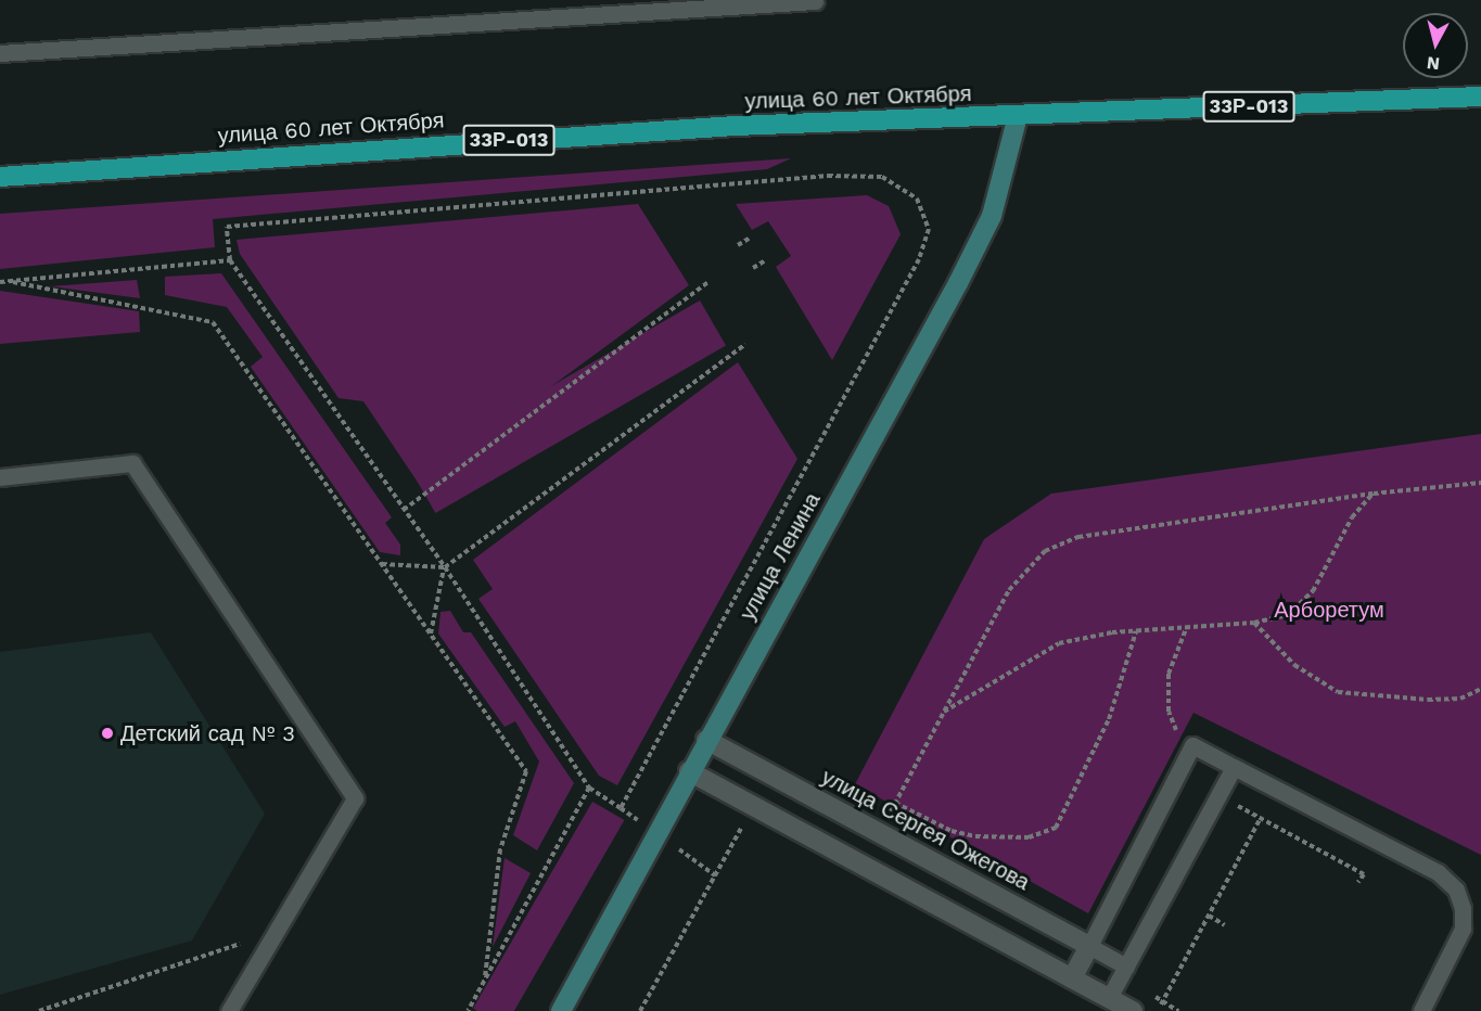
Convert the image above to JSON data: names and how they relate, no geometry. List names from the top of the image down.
{
  "streets": {
    "main road": ["улица 60 лет Октября", "33Р-013", "улица Ленина"],
    "street": ["улица Сергея Ожегова"]
  },
  "crossings": [
    ["улица 60 лет Октября", "33Р-013"],
    ["улица 60 лет Октября", "улица Ленина"],
    ["33Р-013", "улица Ленина"],
    ["улица Ленина", "улица Сергея Ожегова"]
  ],
  "parks": ["Арборетум"],
  "places": ["Детский сад № 3"],
  "north": "bottom"
}
